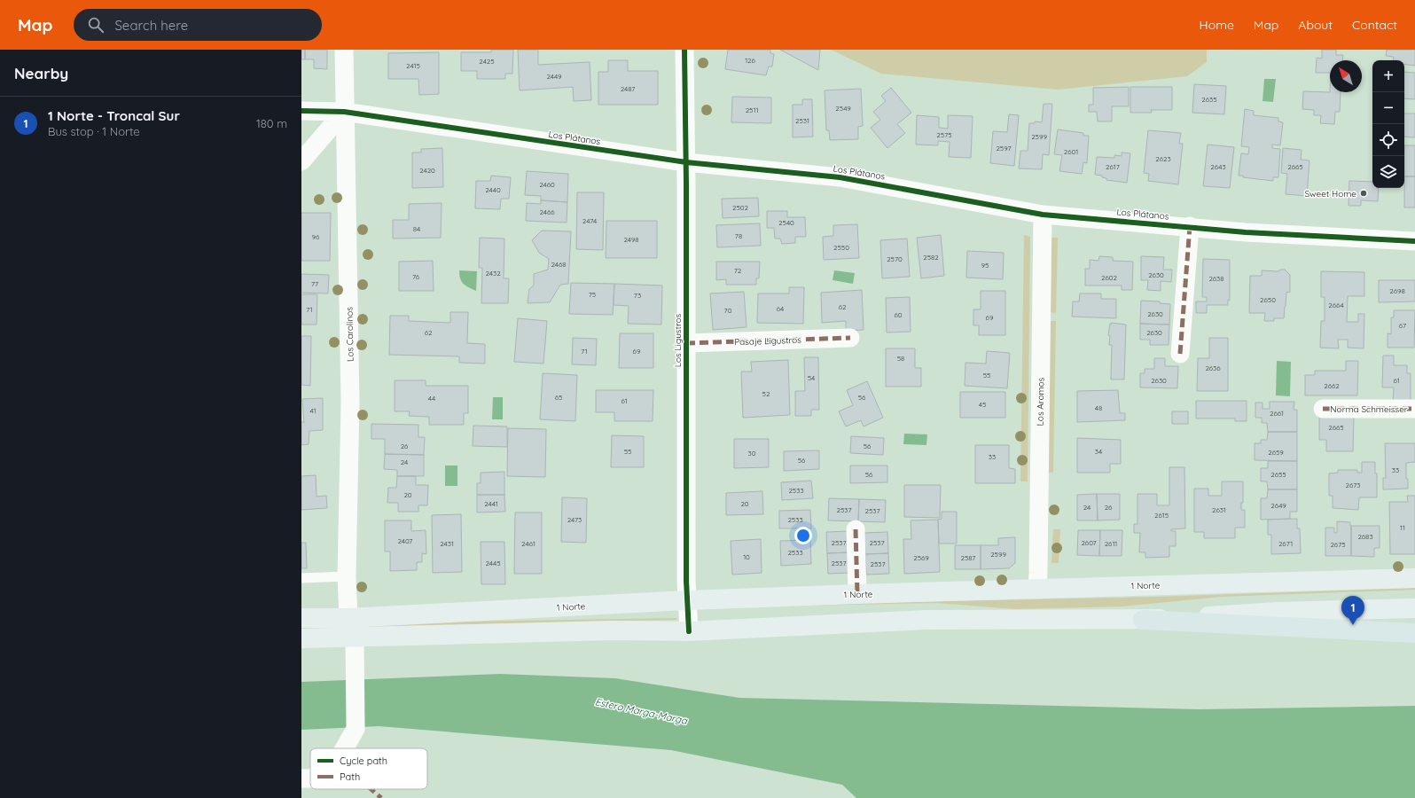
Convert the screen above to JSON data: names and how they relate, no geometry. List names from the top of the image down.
{
  "streets": {
    "main road": ["1 Norte"],
    "street": [
      "Los Plátanos",
      "Los Carolinos",
      "Los Ligustros",
      "Pasaje Ligustros",
      "Los Aromos",
      "Norma Schmeisser"
    ]
  },
  "crossings": [
    ["Los Plátanos", "Los Carolinos"],
    ["Los Plátanos", "Los Ligustros"],
    ["Los Plátanos", "Los Aromos"],
    ["Los Carolinos", "1 Norte"],
    ["Los Ligustros", "Pasaje Ligustros"],
    ["Los Ligustros", "1 Norte"],
    ["Los Aromos", "1 Norte"]
  ],
  "water": ["Estero Marga-Marga"],
  "places": ["Sweet Home"],
  "house_numbers": [
    "126",
    "2425",
    "2415",
    "2449",
    "2487",
    "2635",
    "2549",
    "2511",
    "2531",
    "2575",
    "2599",
    "2597",
    "2601",
    "2623",
    "2617",
    "2643",
    "2665",
    "2420",
    "2460",
    "2440",
    "2502",
    "2466",
    "2474",
    "2540",
    "84",
    "78",
    "96",
    "2498",
    "2550",
    "2582",
    "2570",
    "2468",
    "95",
    "72",
    "2432",
    "2630",
    "76",
    "2602",
    "2638",
    "77",
    "2698",
    "75",
    "73",
    "2650",
    "2664",
    "62",
    "64",
    "71",
    "70",
    "2630",
    "60",
    "69",
    "67",
    "62",
    "2630",
    "71",
    "69",
    "58",
    "2636",
    "55",
    "54",
    "2630",
    "61",
    "2662",
    "52",
    "65",
    "56",
    "44",
    "61",
    "45",
    "48",
    "41",
    "2661",
    "2665",
    "26",
    "56",
    "55",
    "34",
    "2659",
    "30",
    "33",
    "56",
    "24",
    "33",
    "56",
    "2655",
    "2673",
    "2533",
    "20",
    "2441",
    "20",
    "2649",
    "24",
    "26",
    "2537",
    "2631",
    "2537",
    "2615",
    "2473",
    "2533",
    "11",
    "2683",
    "2407",
    "2537",
    "2537",
    "2607",
    "2431",
    "2461",
    "2611",
    "2671",
    "2675",
    "2533",
    "2599",
    "10",
    "2569",
    "2587",
    "2445",
    "2537",
    "2537"
  ],
  "legend": ["Cycle path", "Path"],
  "north": "top left",
  "page": {
    "header": "Map",
    "search": "Search here",
    "nav": [
      "Home",
      "Map",
      "About",
      "Contact"
    ],
    "heading": "Nearby",
    "map_buttons": ["+", "−"],
    "list": [
      {
        "mark": "1",
        "name": "1 Norte - Troncal Sur",
        "note": "Bus stop · 1 Norte",
        "value": "180 m"
      }
    ],
    "pins": "1"
  }
}
